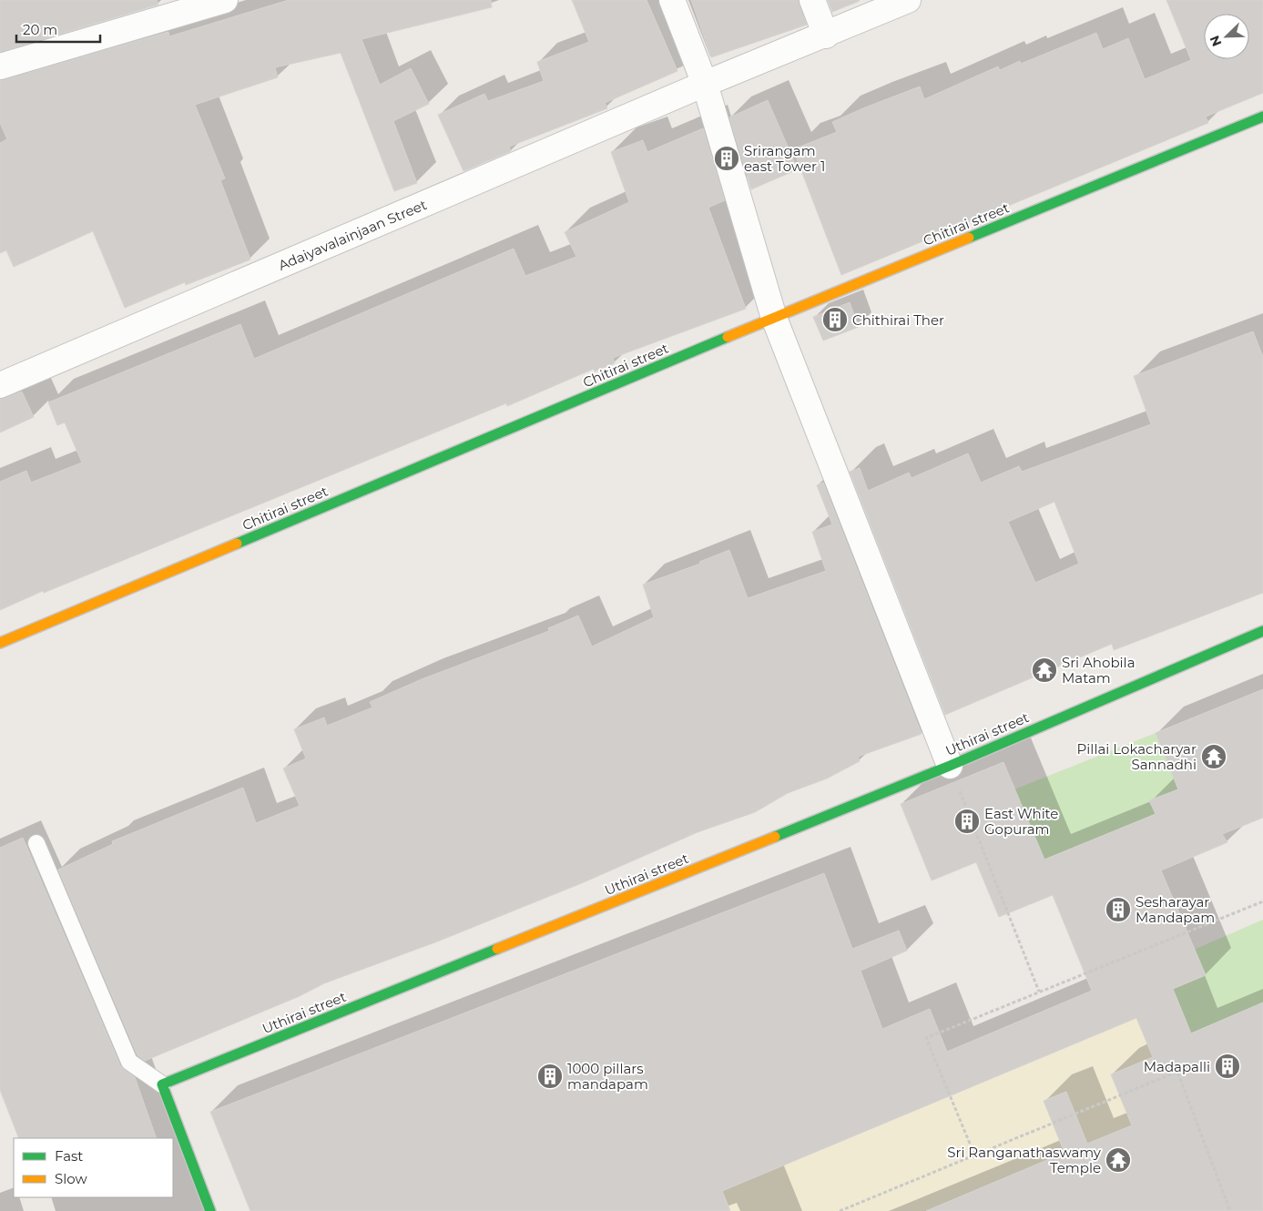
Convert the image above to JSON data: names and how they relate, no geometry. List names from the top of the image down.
{
  "streets": {
    "street": ["Chitirai street", "Adaiyavalainjaan Street", "Uthirai street"]
  },
  "places": {
    "building": [
      "Srirangam east Tower 1",
      "Chithirai Ther",
      "East White Gopuram",
      "Sesharayar Mandapam",
      "Madapalli",
      "1000 pillars mandapam"
    ],
    "temple": ["Sri Ahobila Matam", "Pillai Lokacharyar Sannadhi", "Sri Ranganathaswamy Temple"]
  },
  "legend": ["Fast", "Slow"],
  "scale_bar": "20 m",
  "north": "bottom left"
}
